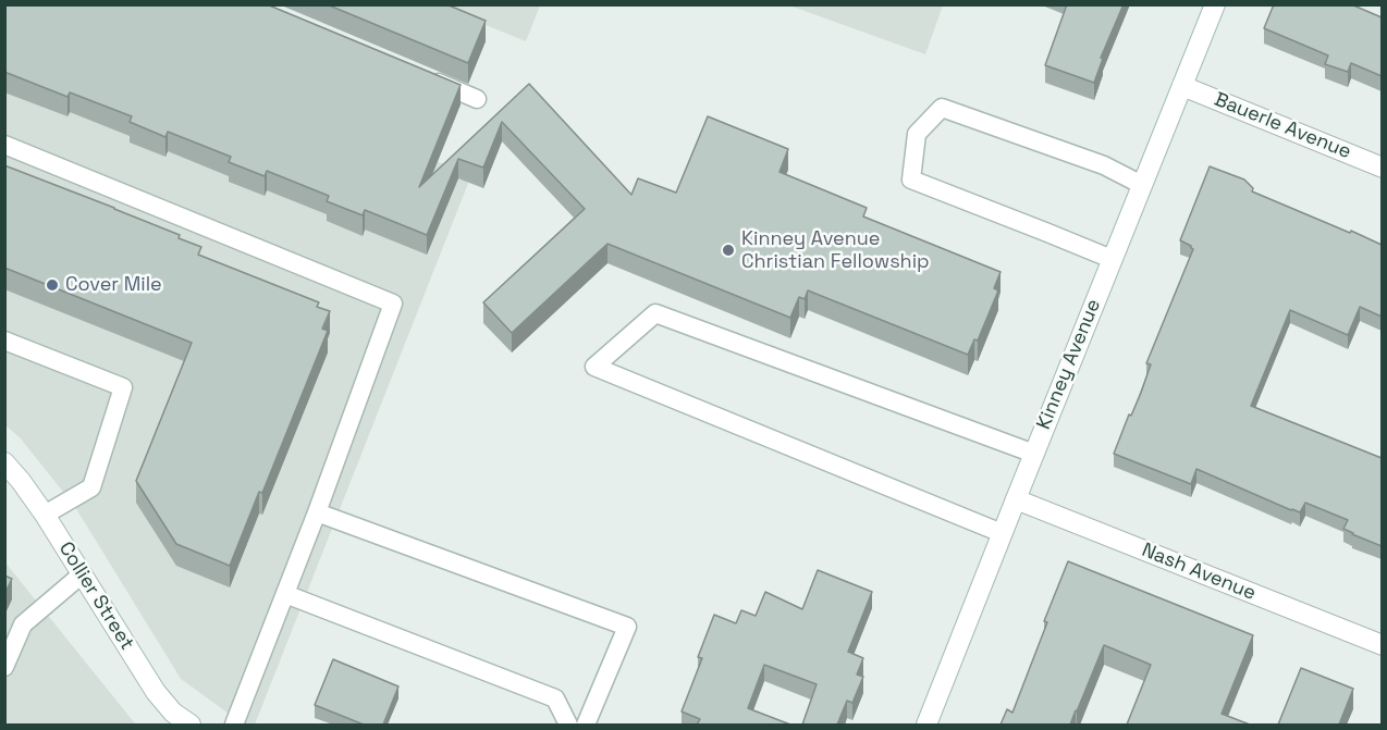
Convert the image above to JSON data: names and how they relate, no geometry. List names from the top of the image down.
{
  "streets": {
    "street": [
      "Bauerle Avenue",
      "Kinney Avenue",
      "Nash Avenue",
      "Collier Street"
    ]
  },
  "crossings": [
    ["Bauerle Avenue", "Kinney Avenue"],
    ["Kinney Avenue", "Nash Avenue"]
  ],
  "places": ["Kinney Avenue Christian Fellowship", "Cover Mile"]
}
